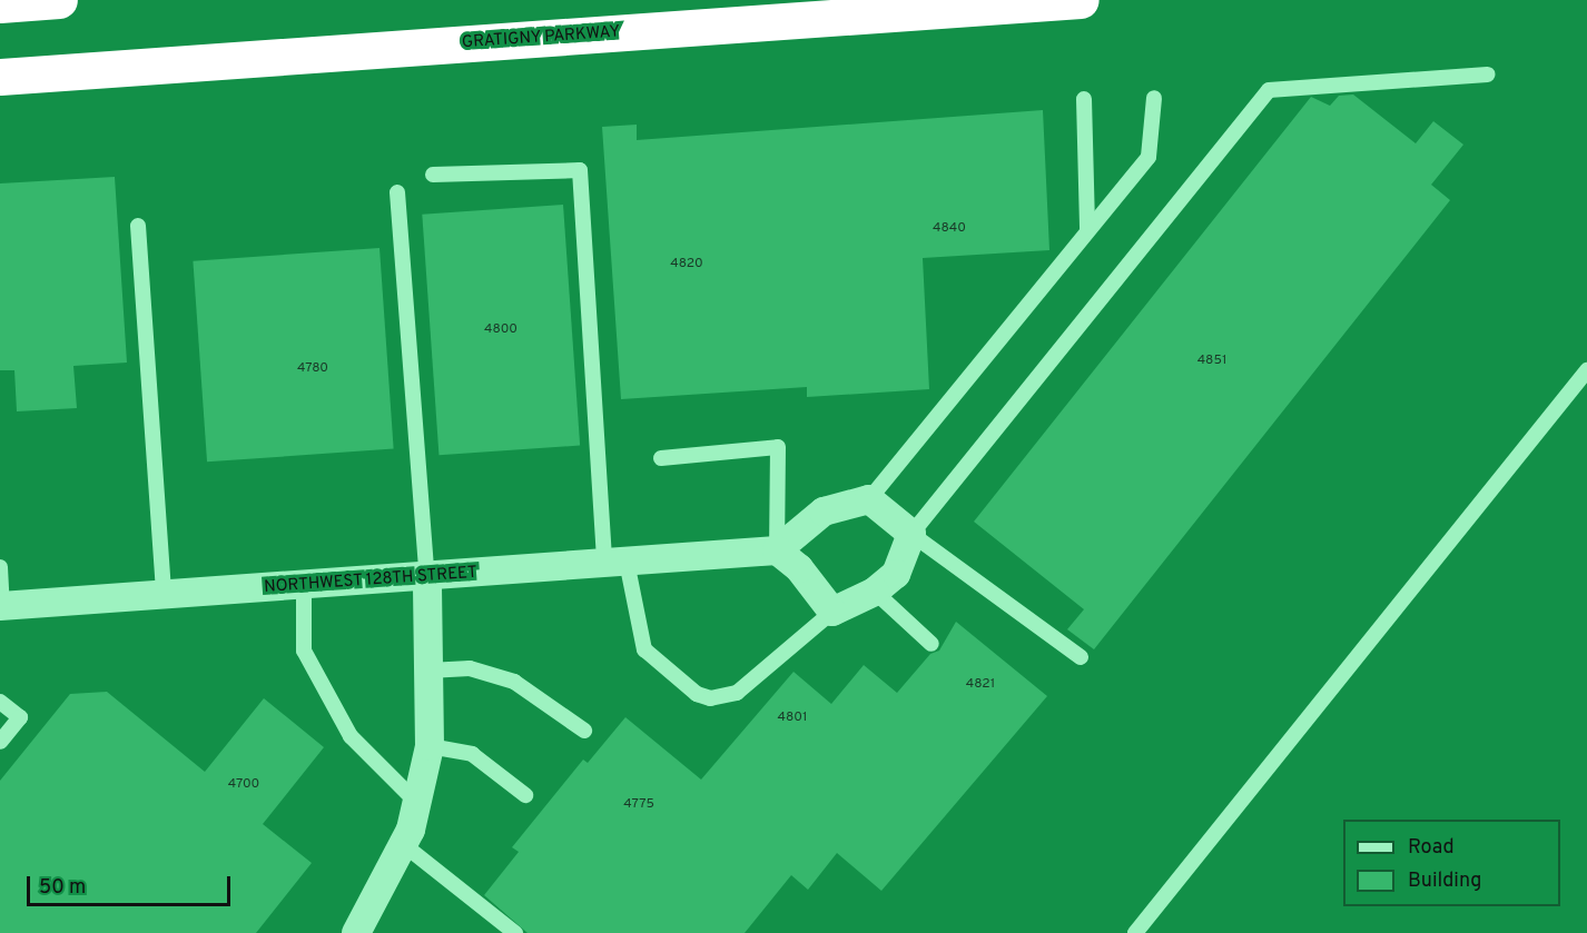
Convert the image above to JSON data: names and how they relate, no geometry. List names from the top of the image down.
{
  "streets": {
    "highway": ["GRATIGNY PARKWAY"],
    "street": ["NORTHWEST 128TH STREET"]
  },
  "house_numbers": [
    "4840",
    "4820",
    "4800",
    "4851",
    "4780",
    "4821",
    "4801",
    "4700",
    "4775"
  ],
  "legend": ["Road", "Building"],
  "scale_bar": "50 m"
}
